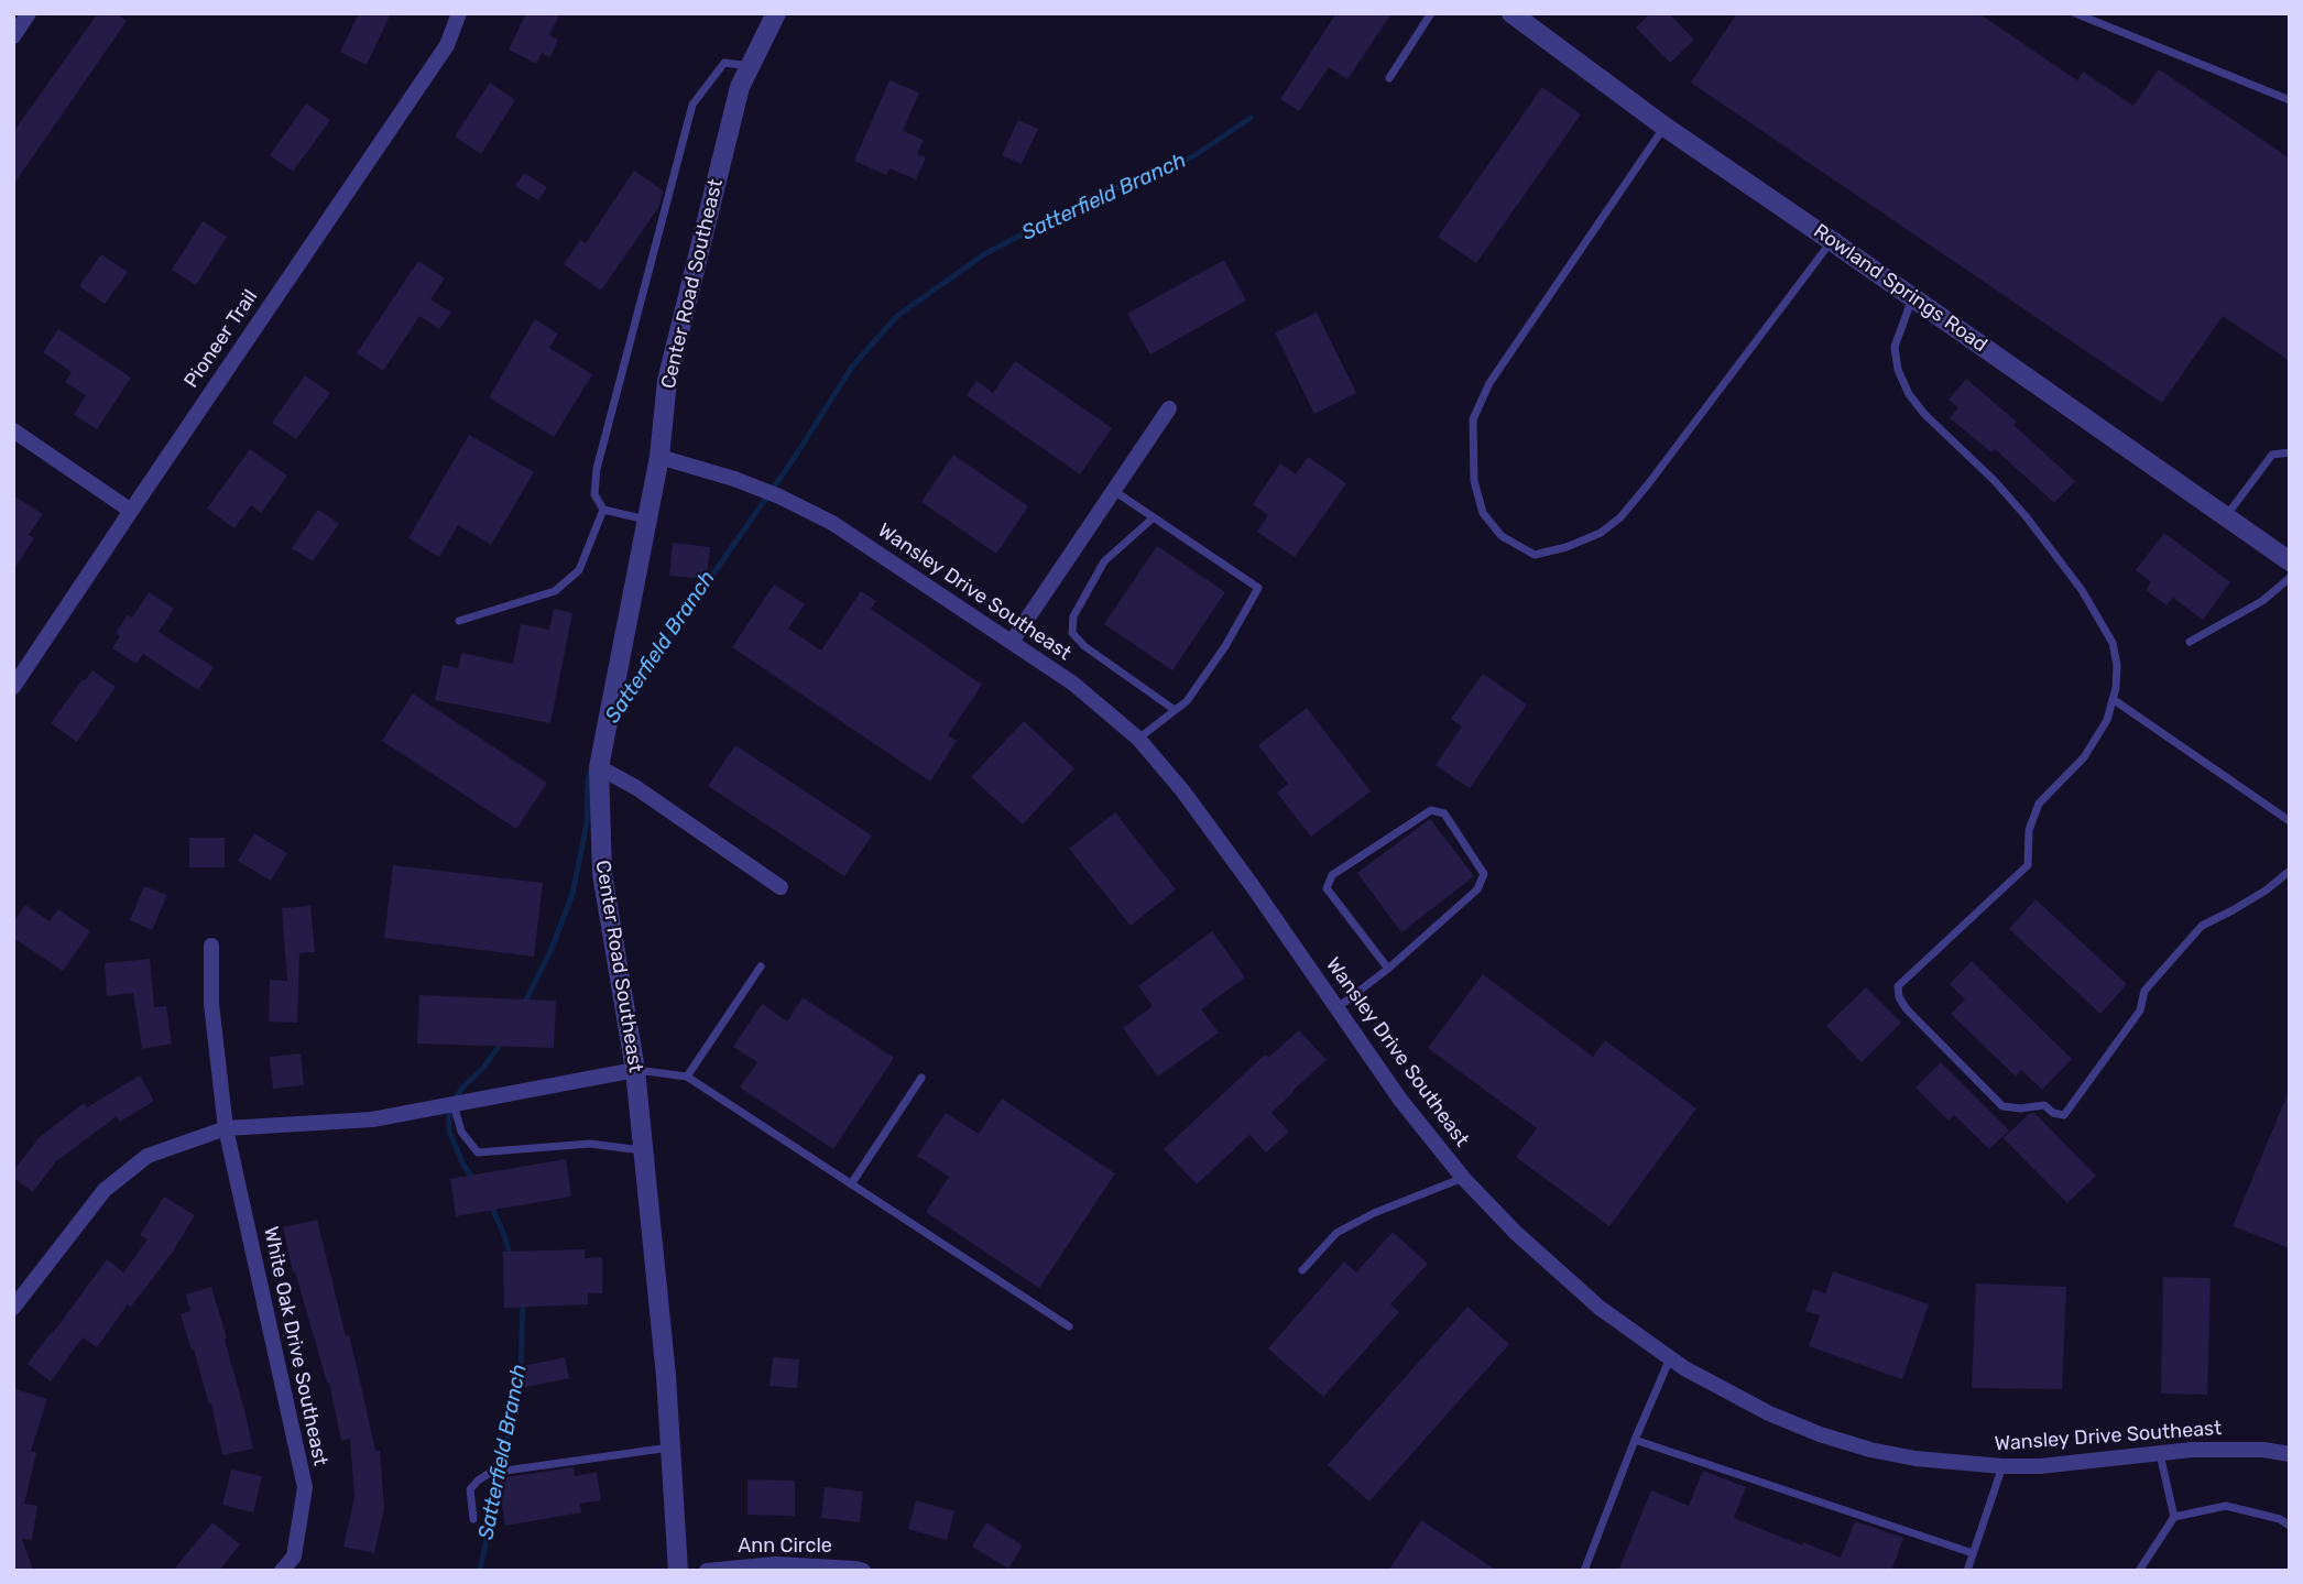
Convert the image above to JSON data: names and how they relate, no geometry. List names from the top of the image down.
{
  "streets": {
    "street": [
      "Center Road Southeast",
      "Rowland Springs Road",
      "Pioneer Trail",
      "Wansley Drive Southeast",
      "White Oak Drive Southeast",
      "Ann Circle"
    ]
  },
  "crossings": [
    ["Center Road Southeast", "Wansley Drive Southeast"]
  ],
  "water": ["Satterfield Branch"]
}
